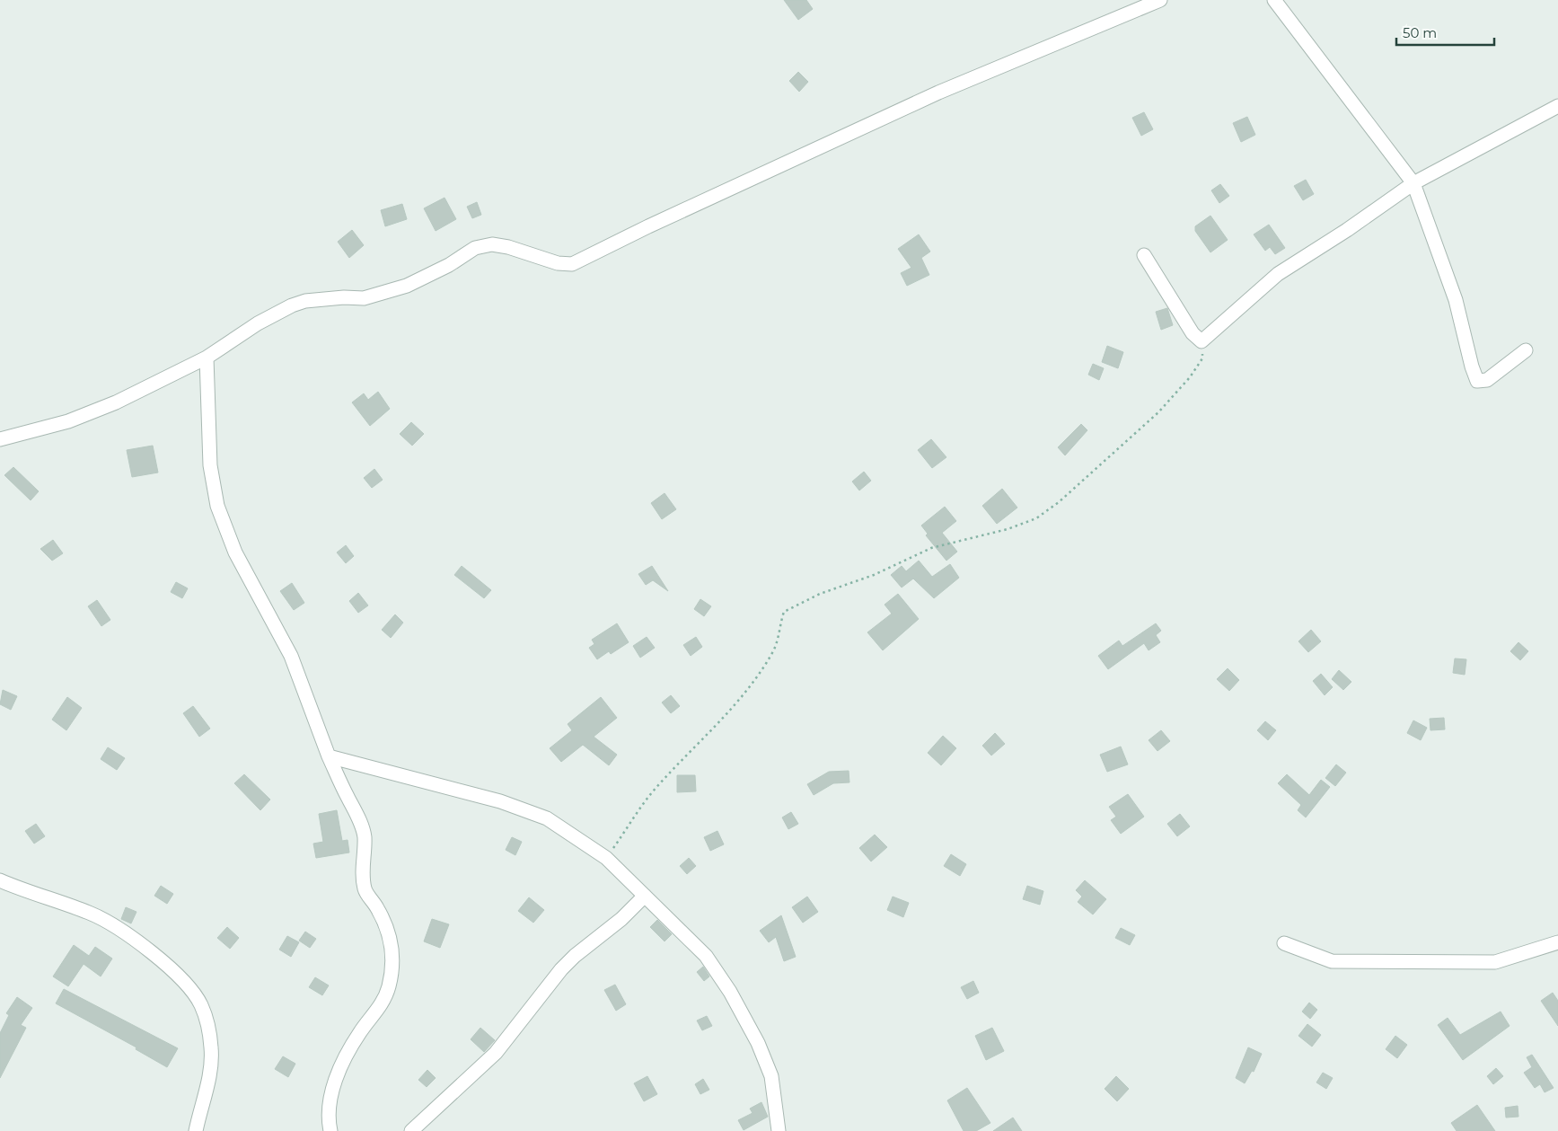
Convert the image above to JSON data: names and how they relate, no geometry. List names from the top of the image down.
{
  "scale_bar": "50 m"
}
